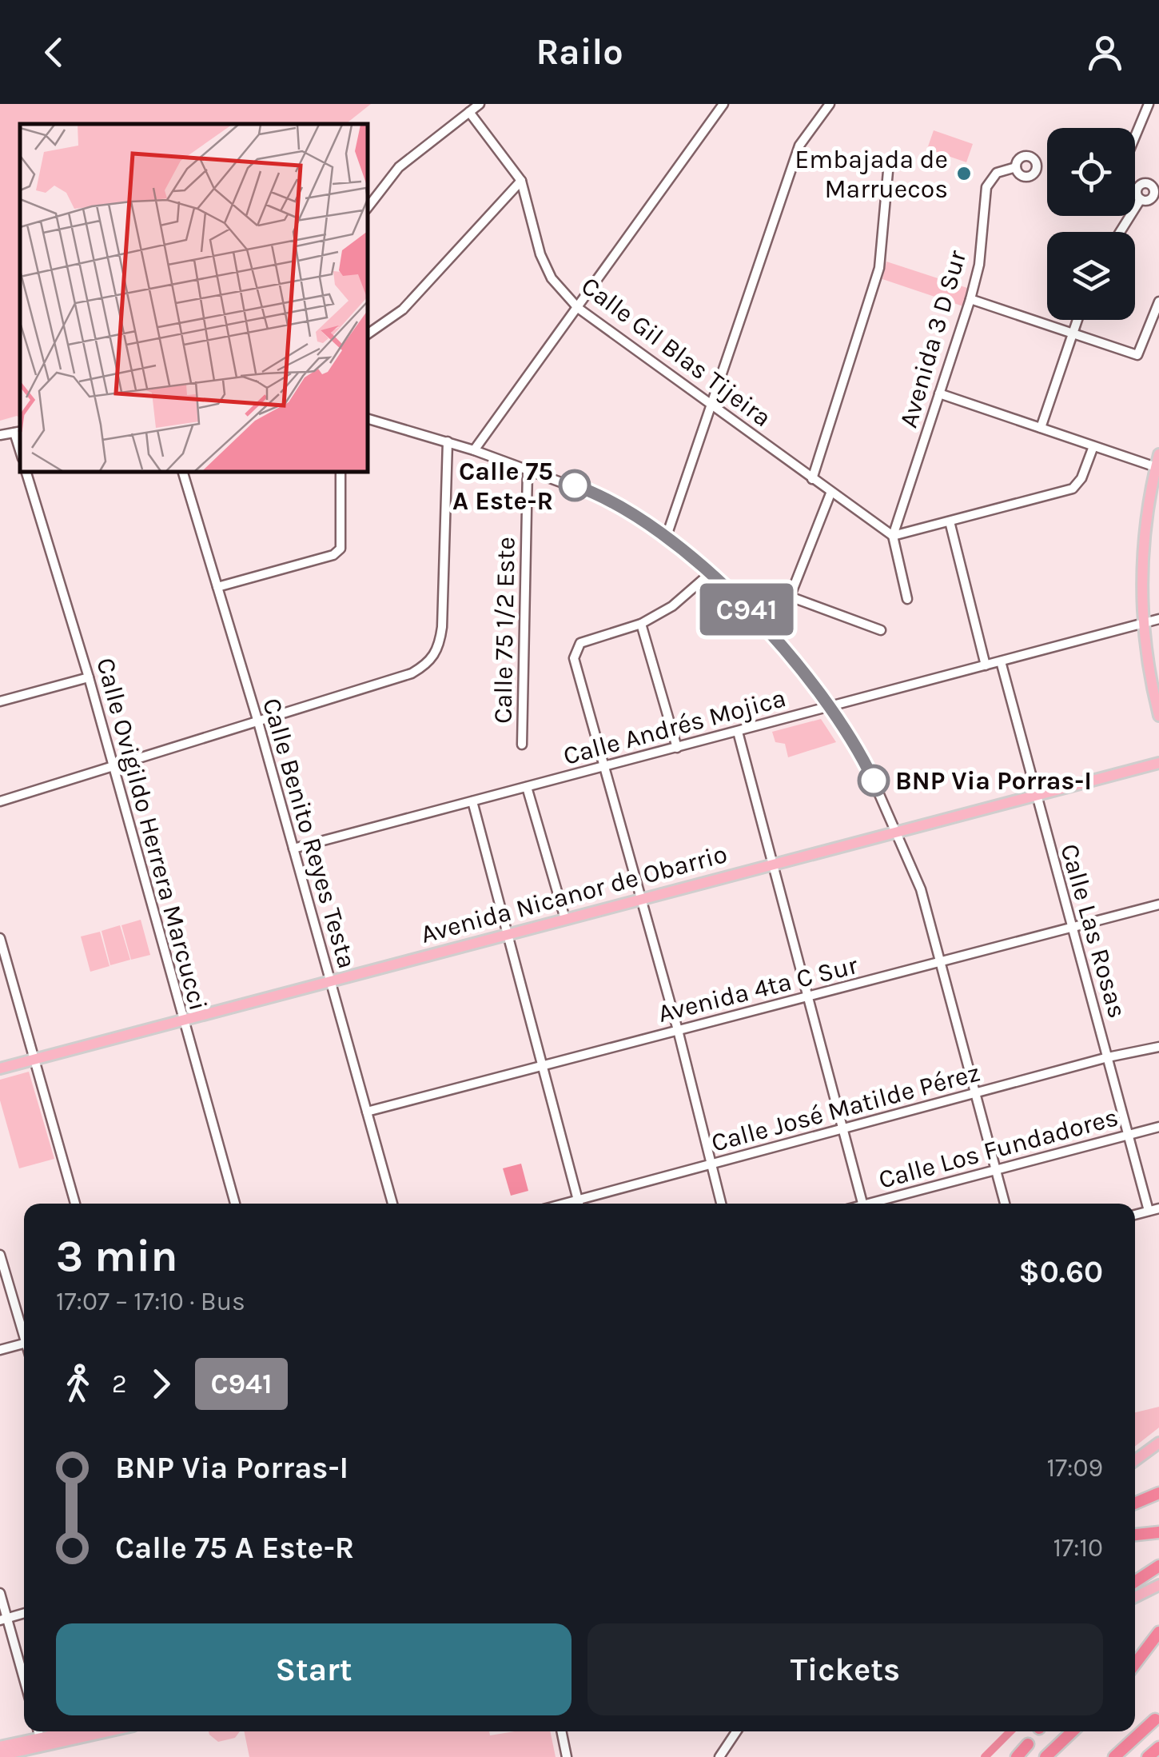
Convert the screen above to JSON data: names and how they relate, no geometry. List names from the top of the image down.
{
  "streets": {
    "main road": ["Avenida Nicanor de Obarrio"],
    "street": [
      "Avenida 3 D Sur",
      "Calle Gil Blas Tijeira",
      "Calle 75 1/2 Este",
      "Calle Andrés Mojica",
      "Calle Benito Reyes Testa",
      "Calle Ovigildo Herrera Marcucci",
      "Calle Las Rosas",
      "Avenida 4ta C Sur",
      "Calle José Matilde Pérez",
      "Calle Los Fundadores"
    ]
  },
  "crossings": [
    ["Avenida 3 D Sur", "Calle Gil Blas Tijeira"],
    ["Calle Andrés Mojica", "Calle Benito Reyes Testa"],
    ["Calle Andrés Mojica", "Calle Las Rosas"],
    ["Calle Benito Reyes Testa", "Avenida Nicanor de Obarrio"],
    ["Calle Benito Reyes Testa", "Avenida 4ta C Sur"],
    ["Calle Ovigildo Herrera Marcucci", "Avenida Nicanor de Obarrio"],
    ["Avenida Nicanor de Obarrio", "Calle Las Rosas"],
    ["Calle Las Rosas", "Avenida 4ta C Sur"],
    ["Calle Las Rosas", "Calle José Matilde Pérez"],
    ["Calle Las Rosas", "Calle Los Fundadores"]
  ],
  "places": ["Embajada de Marruecos", "Calle 75 A Este-R", "BNP Via Porras-I"],
  "lines": ["bus line C941"],
  "page": {
    "header": "Railo",
    "on_map": "C941",
    "heading": ["3 min", "17:07 – 17:10 · Bus", "$0.60"],
    "legs": ["2", "C941"],
    "list": [
      {
        "name": "BNP Via Porras-I",
        "value": "17:09"
      },
      {
        "name": "Calle 75 A Este-R",
        "value": "17:10"
      }
    ],
    "buttons": ["Start", "Tickets"]
  }
}
